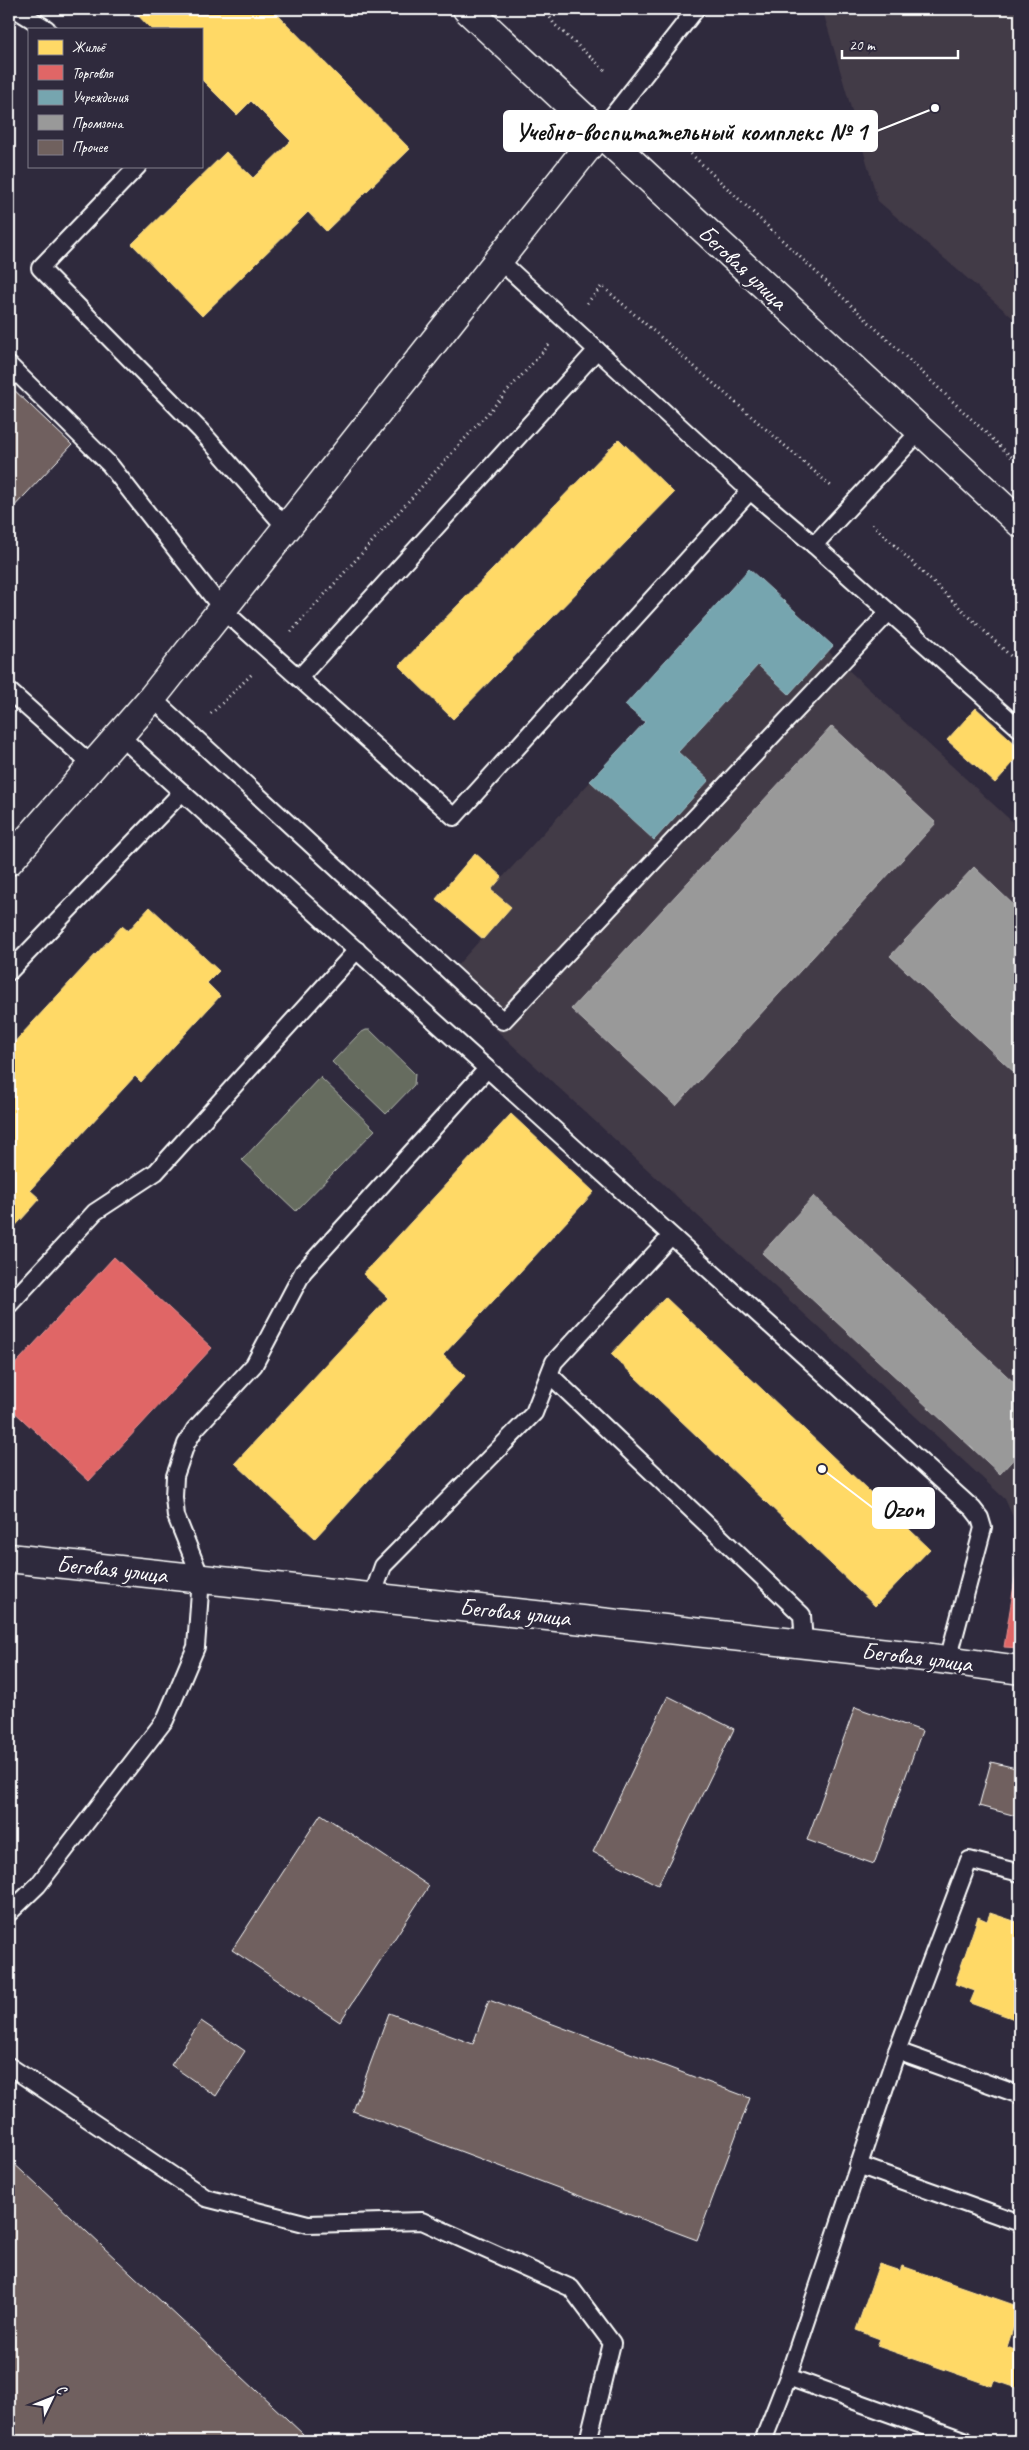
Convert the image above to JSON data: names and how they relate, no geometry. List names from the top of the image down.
{
  "streets": {
    "street": ["Беговая улица"]
  },
  "places": ["Учебно-воспитательный комплекс № 1", "Ozon"],
  "legend": [
    "Жильё",
    "Торговля",
    "Учреждения",
    "Промзона",
    "Прочее"
  ],
  "scale_bar": "20 m",
  "north": "top right"
}
